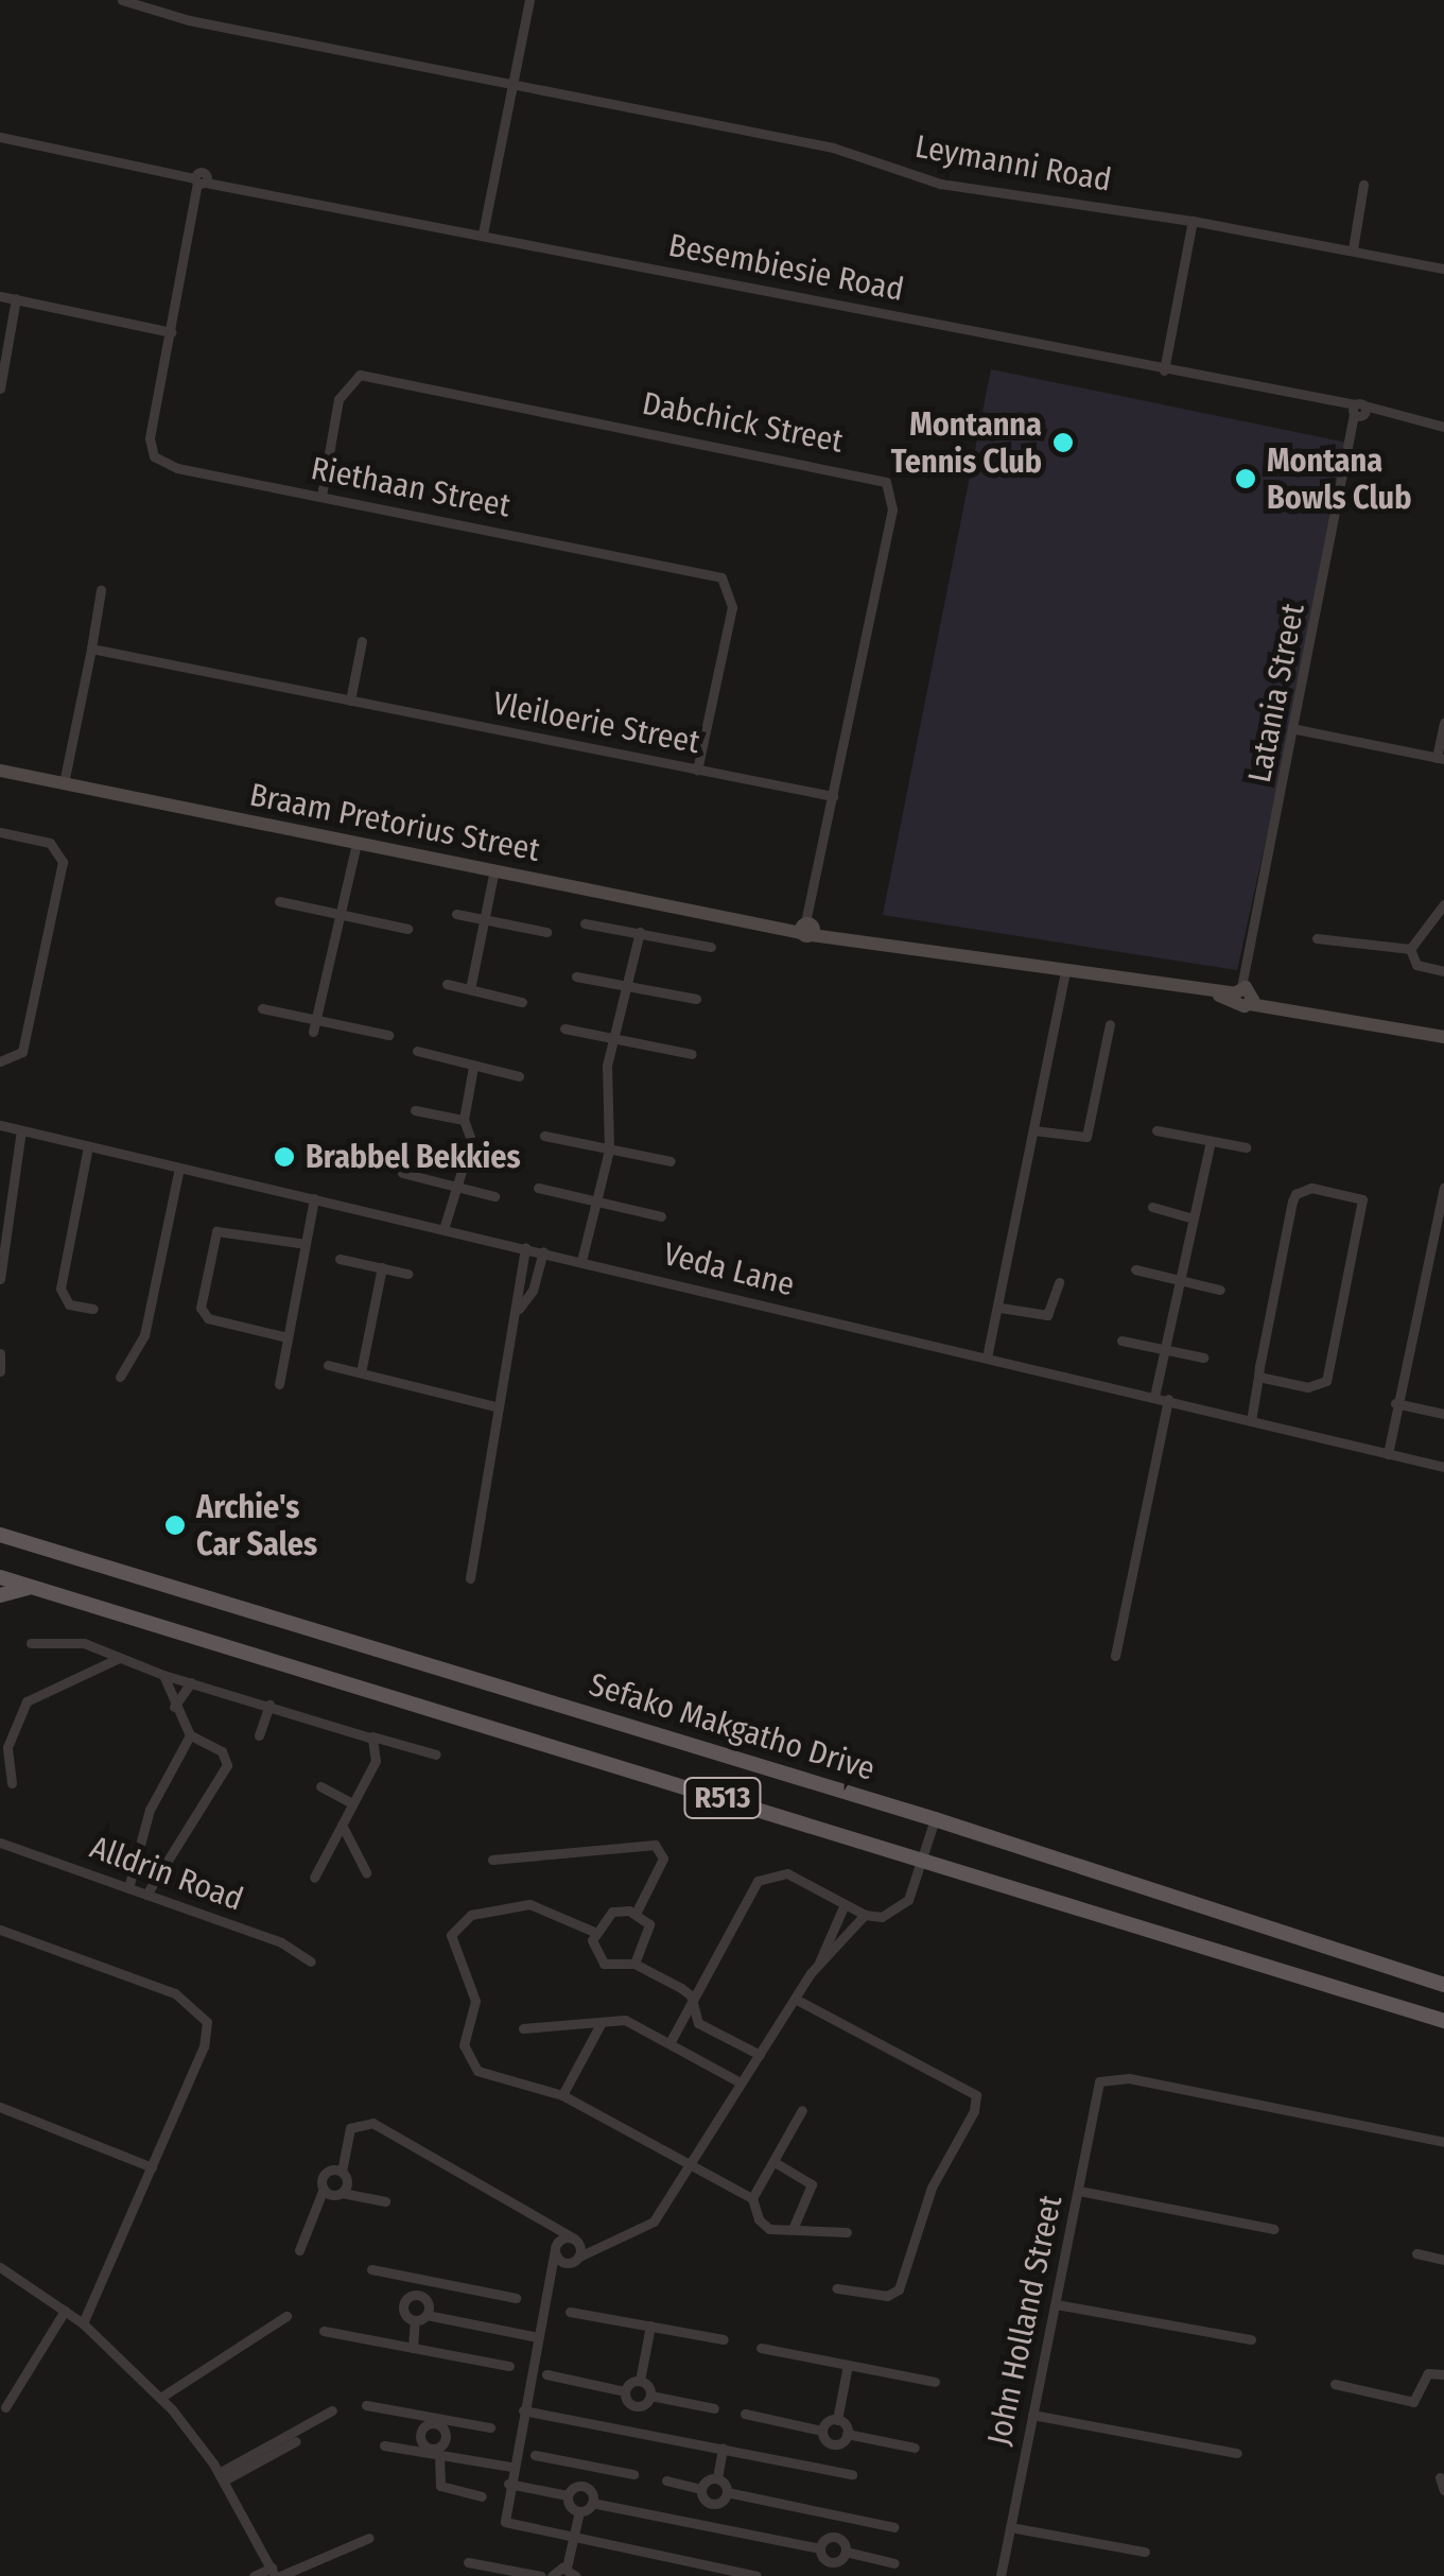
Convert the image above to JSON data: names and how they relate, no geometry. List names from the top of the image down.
{
  "streets": {
    "main road": ["Sefako Makgatho Drive", "R513"],
    "street": [
      "Leymanni Road",
      "Besembiesie Road",
      "Dabchick Street",
      "Riethaan Street",
      "Latania Street",
      "Vleiloerie Street",
      "Braam Pretorius Street",
      "Veda Lane",
      "Alldrin Road",
      "John Holland Street"
    ]
  },
  "crossings": [
    ["Besembiesie Road", "Riethaan Street"],
    ["Besembiesie Road", "Latania Street"],
    ["Dabchick Street", "Riethaan Street"],
    ["Dabchick Street", "Vleiloerie Street"],
    ["Dabchick Street", "Braam Pretorius Street"],
    ["Riethaan Street", "Vleiloerie Street"],
    ["Latania Street", "Braam Pretorius Street"]
  ],
  "places": [
    "Montanna Tennis Club",
    "Montana Bowls Club",
    "Brabbel Bekkies",
    "Archie's Car Sales"
  ]
}
